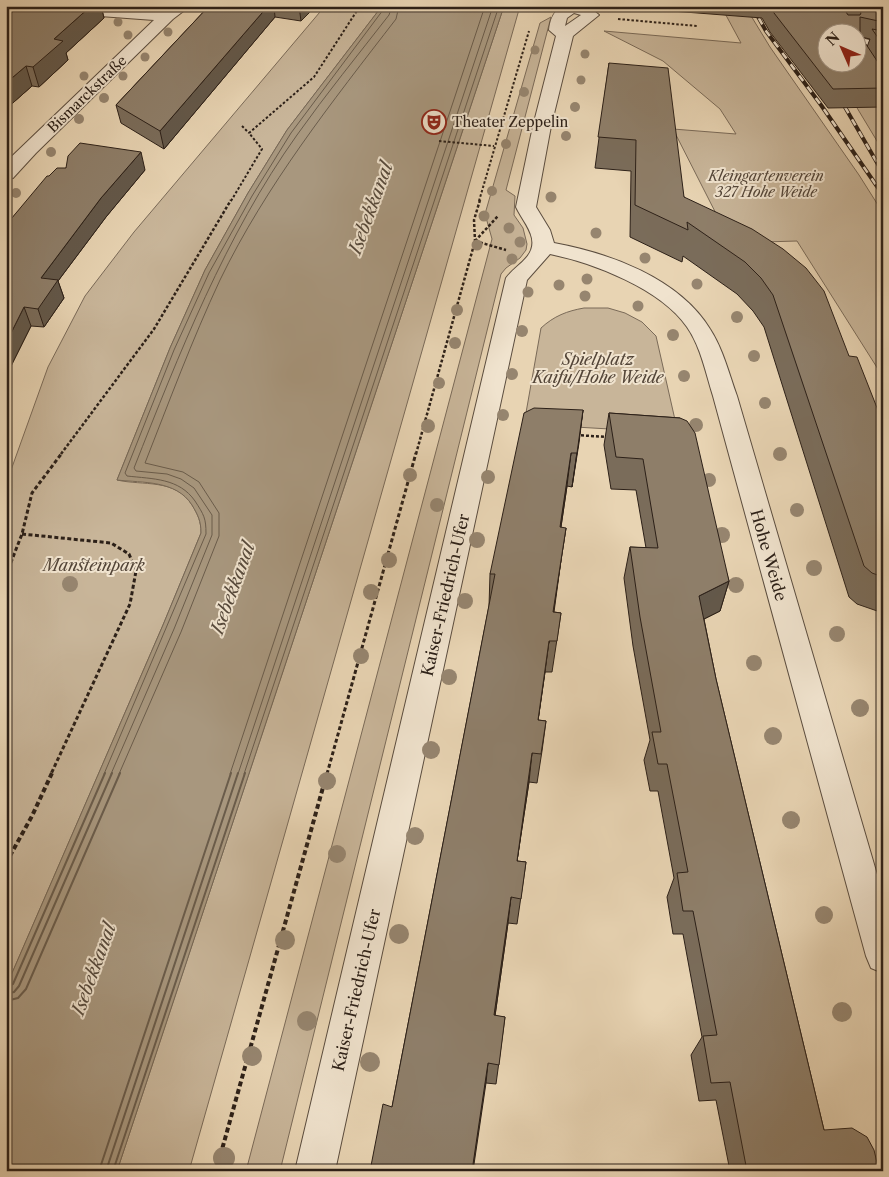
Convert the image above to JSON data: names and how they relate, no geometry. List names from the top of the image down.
{
  "streets": {
    "street": ["Bismarckstraße", "Hohe Weide", "Kaiser-Friedrich-Ufer"]
  },
  "crossings": [
    ["Hohe Weide", "Kaiser-Friedrich-Ufer"]
  ],
  "water": ["Isebekkanal"],
  "parks": ["Kleingartenverein 327 Hohe Weide", "Spielplatz Kaifu/Hohe Weide", "Mansteinpark"],
  "places": {
    "theatre": ["Theater Zeppelin"]
  },
  "north": "top left"
}
